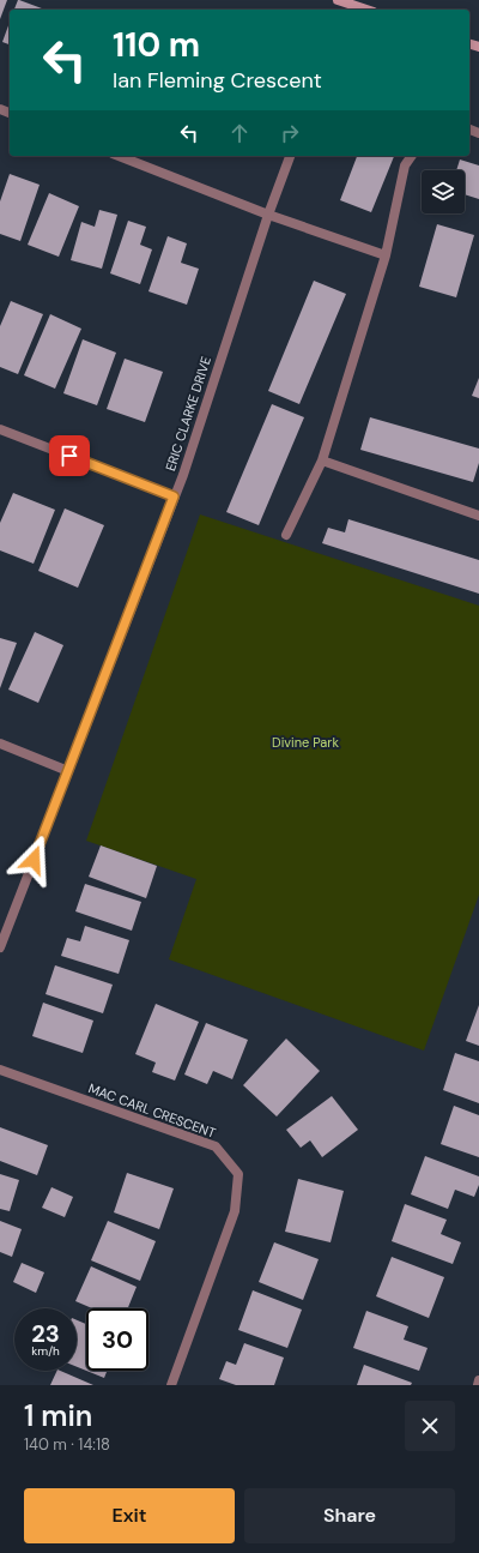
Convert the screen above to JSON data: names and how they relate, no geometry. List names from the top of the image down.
{
  "streets": {
    "street": ["ERIC CLARKE DRIVE", "MAC CARL CRESCENT"]
  },
  "parks": ["Divine Park"],
  "page": {
    "turn": ["110 m", "Ian Fleming Crescent"],
    "speed": "23 km/h",
    "limit": "30",
    "heading": ["1 min", "140 m · 14:18"],
    "buttons": ["Exit", "Share"]
  }
}
